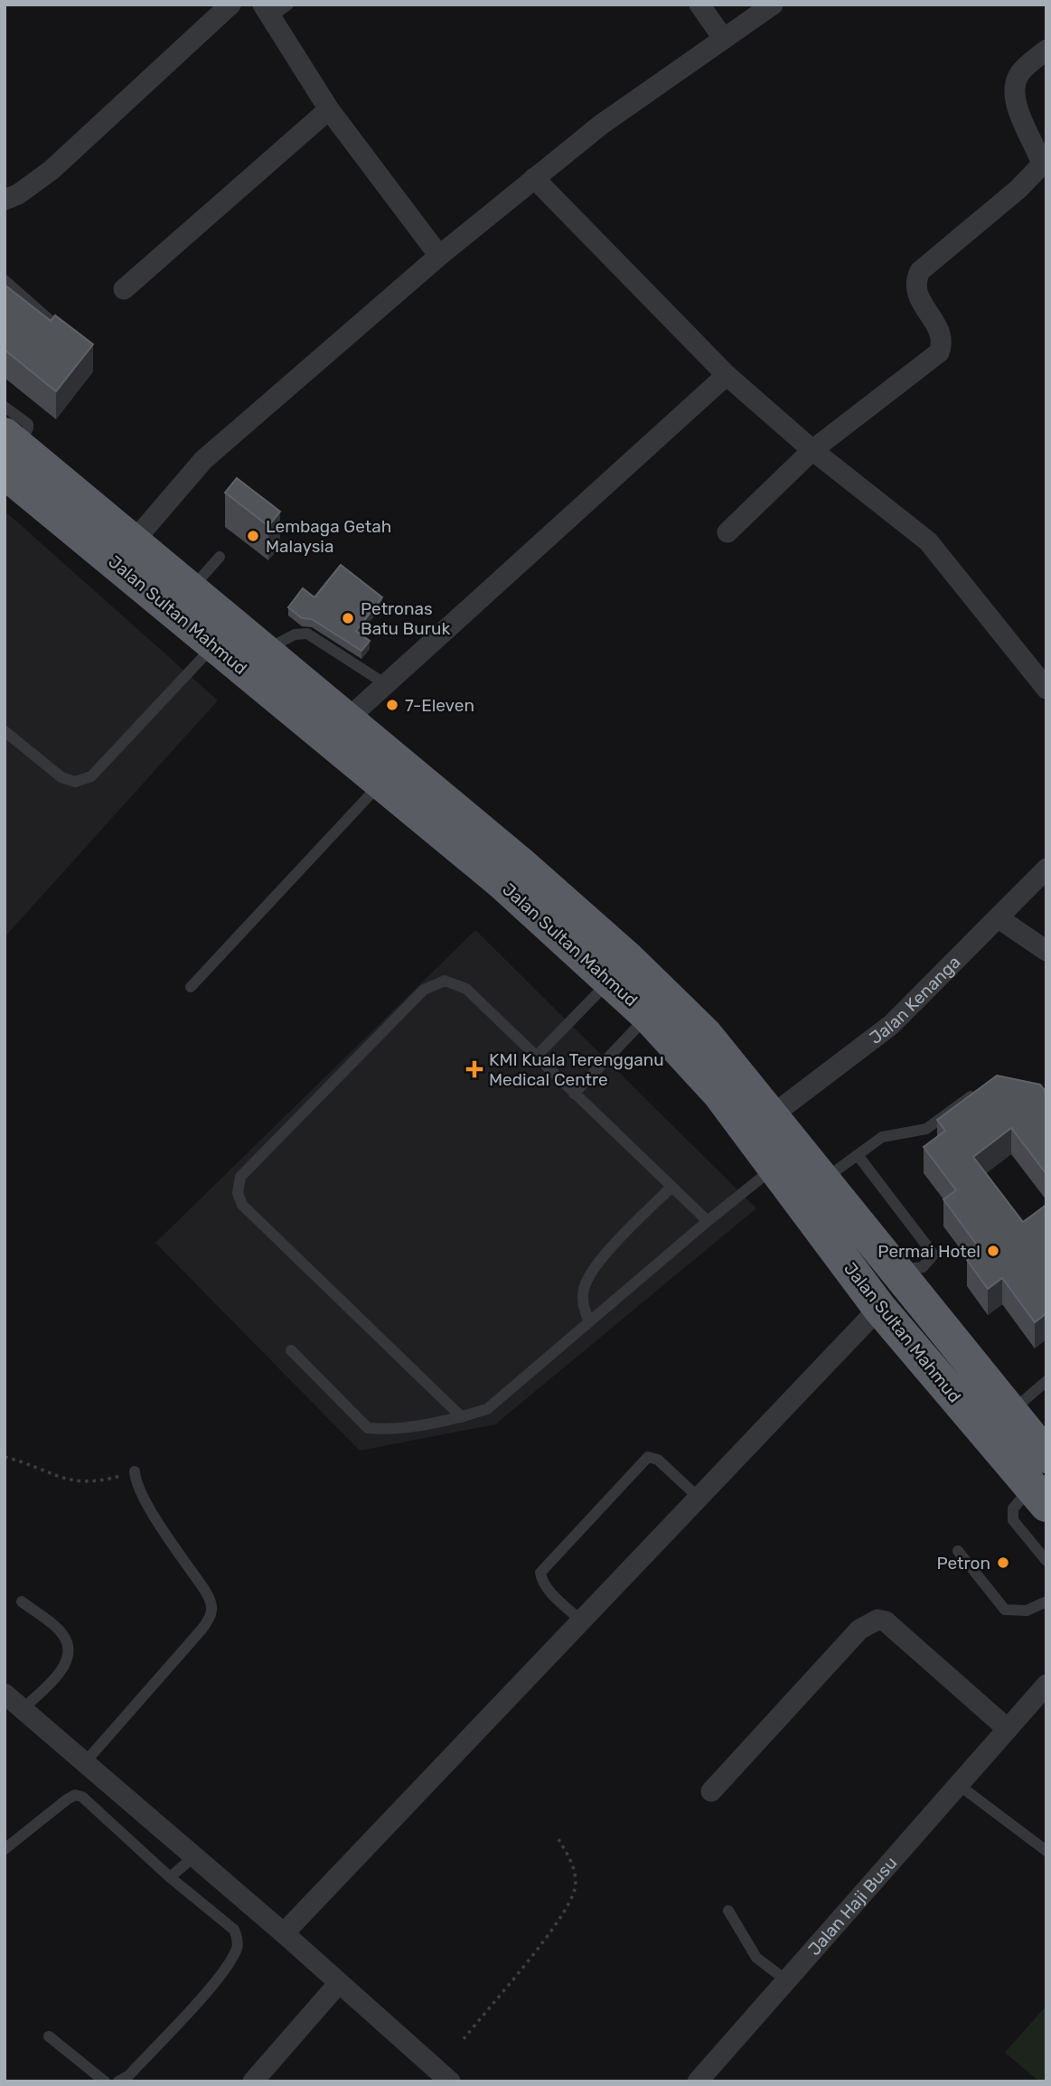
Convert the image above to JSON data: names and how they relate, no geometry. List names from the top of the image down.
{
  "streets": {
    "highway": ["Jalan Sultan Mahmud"],
    "street": ["Jalan Kenanga", "Jalan Haji Busu"]
  },
  "crossings": [
    ["Jalan Sultan Mahmud", "Jalan Kenanga"]
  ],
  "places": {
    "other": [
      "Lembaga Getah Malaysia",
      "Petronas Batu Buruk",
      "7-Eleven",
      "Permai Hotel",
      "Petron"
    ],
    "health": ["KMI Kuala Terengganu Medical Centre"]
  }
}
